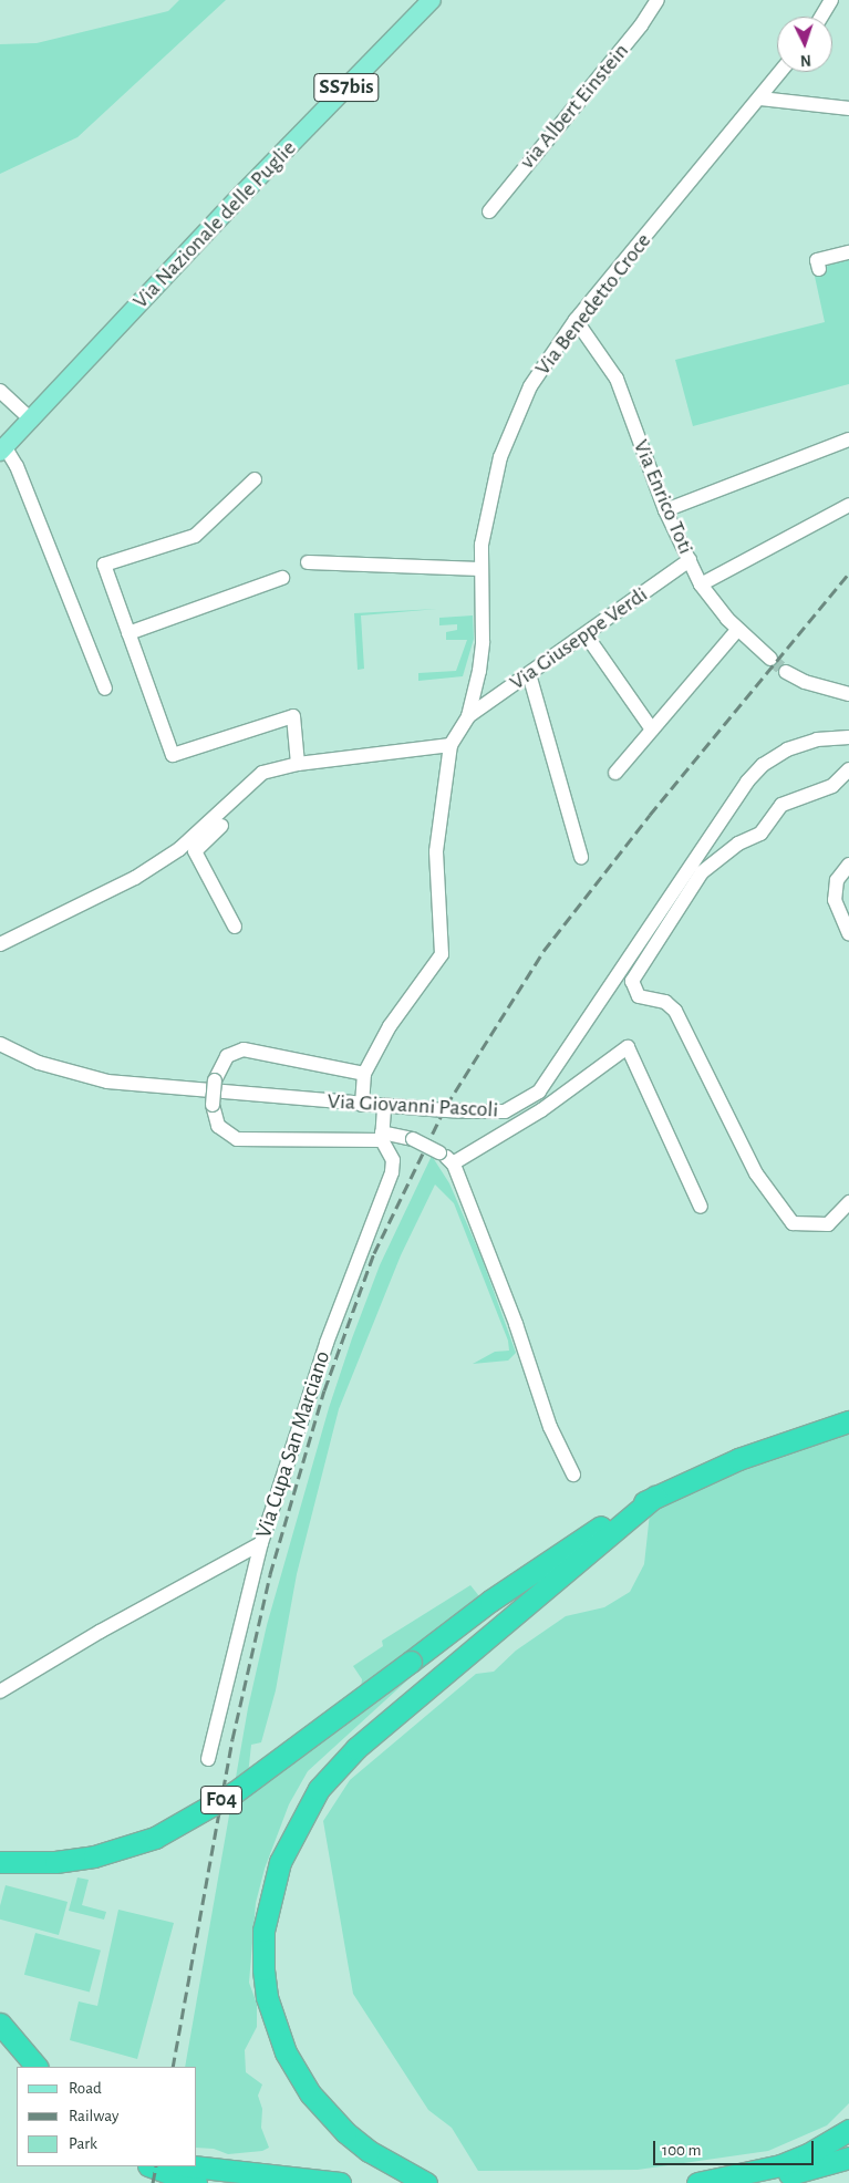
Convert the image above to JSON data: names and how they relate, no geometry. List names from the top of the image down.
{
  "streets": {
    "highway": ["F04"],
    "main road": ["SS7bis", "Via Nazionale delle Puglie"],
    "street": [
      "via Albert Einstein",
      "Via Benedetto Croce",
      "Via Enrico Toti",
      "Via Giuseppe Verdi",
      "Via Giovanni Pascoli",
      "Via Cupa San Marciano"
    ]
  },
  "crossings": [
    ["Via Benedetto Croce", "Via Enrico Toti"],
    ["Via Benedetto Croce", "Via Giuseppe Verdi"],
    ["Via Benedetto Croce", "Via Giovanni Pascoli"],
    ["Via Enrico Toti", "Via Giuseppe Verdi"]
  ],
  "legend": ["Road", "Railway", "Park"],
  "scale_bar": "100 m",
  "north": "bottom"
}
